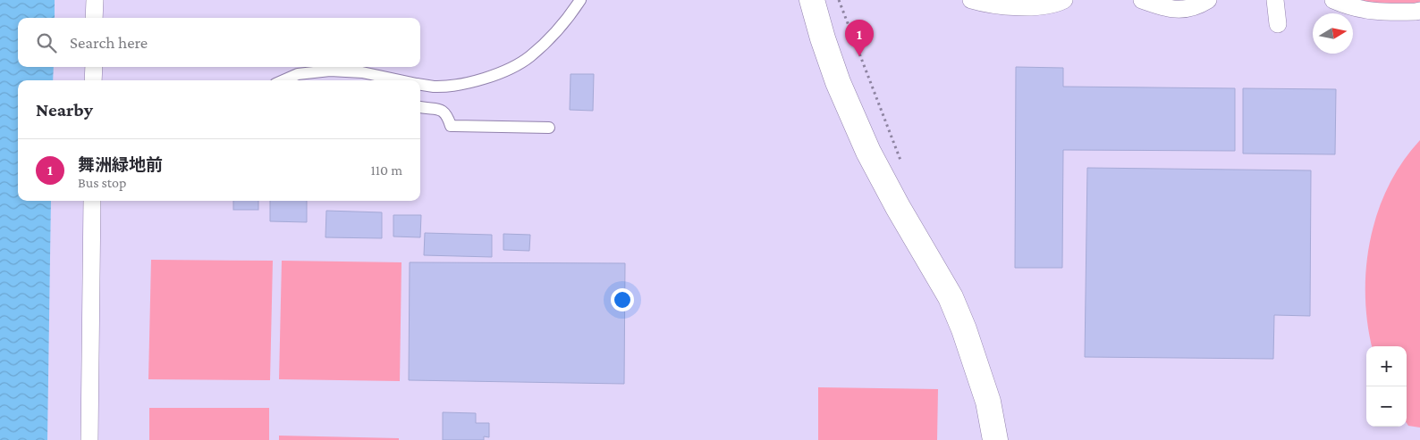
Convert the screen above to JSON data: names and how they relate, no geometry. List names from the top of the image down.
{
  "north": "right",
  "page": {
    "search": "Search here",
    "pins": "1",
    "heading": "Nearby",
    "list": [
      {
        "mark": "1",
        "name": "舞洲緑地前",
        "note": "Bus stop",
        "value": "110 m"
      }
    ],
    "map_buttons": ["+", "−"]
  }
}
